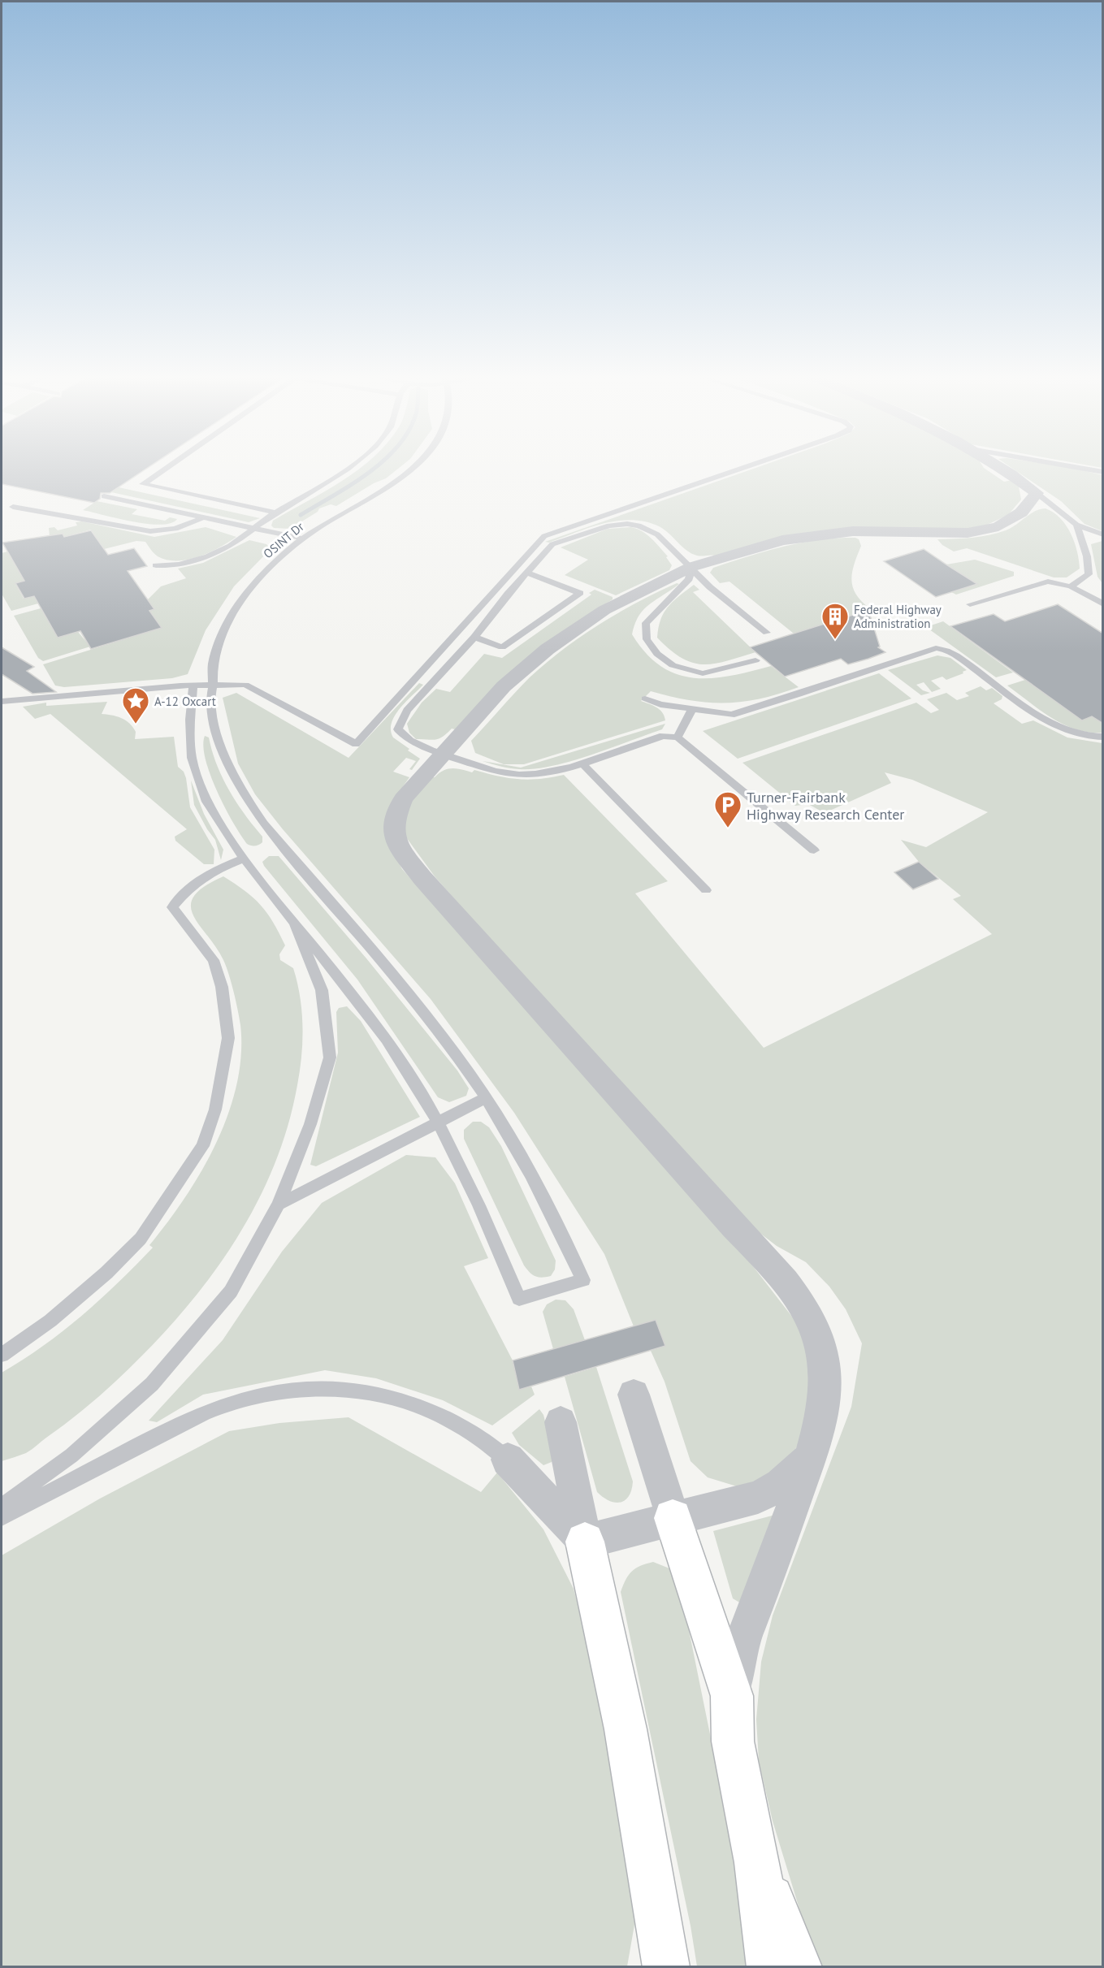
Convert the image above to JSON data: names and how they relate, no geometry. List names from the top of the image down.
{
  "streets": {
    "lane": ["OSINT Dr"]
  },
  "places": {
    "building": ["Federal Highway Administration"],
    "place": ["A-12 Oxcart"],
    "parking": ["Turner-Fairbank Highway Research Center"]
  }
}
